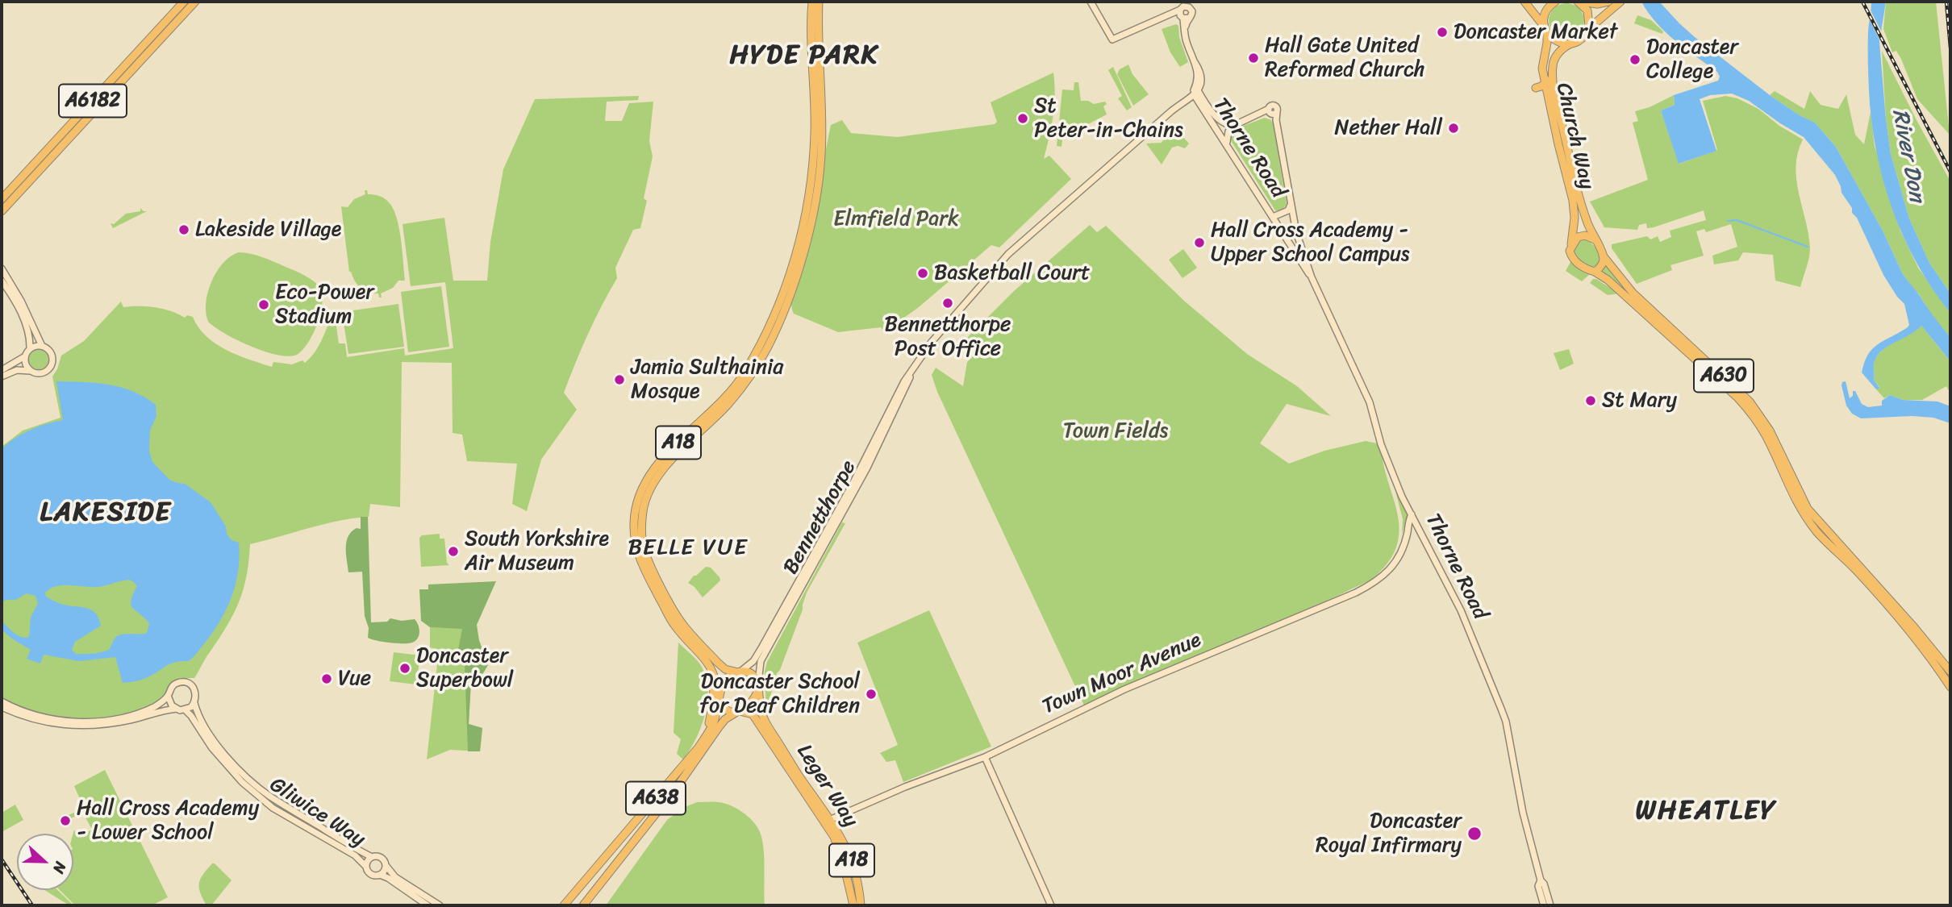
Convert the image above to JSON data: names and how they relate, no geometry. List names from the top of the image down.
{
  "streets": {
    "highway": [
      "A6182",
      "Church Way",
      "A630",
      "A18",
      "Leger Way",
      "A638"
    ],
    "street": [
      "Thorne Road",
      "Bennetthorpe",
      "Town Moor Avenue",
      "Gliwice Way"
    ]
  },
  "crossings": [
    ["Church Way", "A630"],
    ["Thorne Road", "Bennetthorpe"],
    ["Thorne Road", "Town Moor Avenue"],
    ["A18", "Bennetthorpe"],
    ["A18", "Leger Way"],
    ["A18", "A638"],
    ["Bennetthorpe", "Leger Way"],
    ["Bennetthorpe", "A638"],
    ["Town Moor Avenue", "Leger Way"],
    ["Leger Way", "A638"]
  ],
  "districts": [
    "HYDE PARK",
    "LAKESIDE",
    "BELLE VUE",
    "WHEATLEY"
  ],
  "water": ["River Don"],
  "parks": ["Elmfield Park", "Town Fields"],
  "places": [
    "Doncaster Market",
    "Hall Gate United Reformed Church",
    "Doncaster College",
    "St Peter-in-Chains",
    "Nether Hall",
    "Lakeside Village",
    "Hall Cross Academy - Upper School Campus",
    "Basketball Court",
    "Bennetthorpe Post Office",
    "Eco-Power Stadium",
    "Jamia Sulthainia Mosque",
    "St Mary",
    "South Yorkshire Air Museum",
    "Doncaster Superbowl",
    "Vue",
    "Doncaster School for Deaf Children",
    "Hall Cross Academy - Lower School",
    "Doncaster Royal Infirmary"
  ],
  "north": "right"
}
